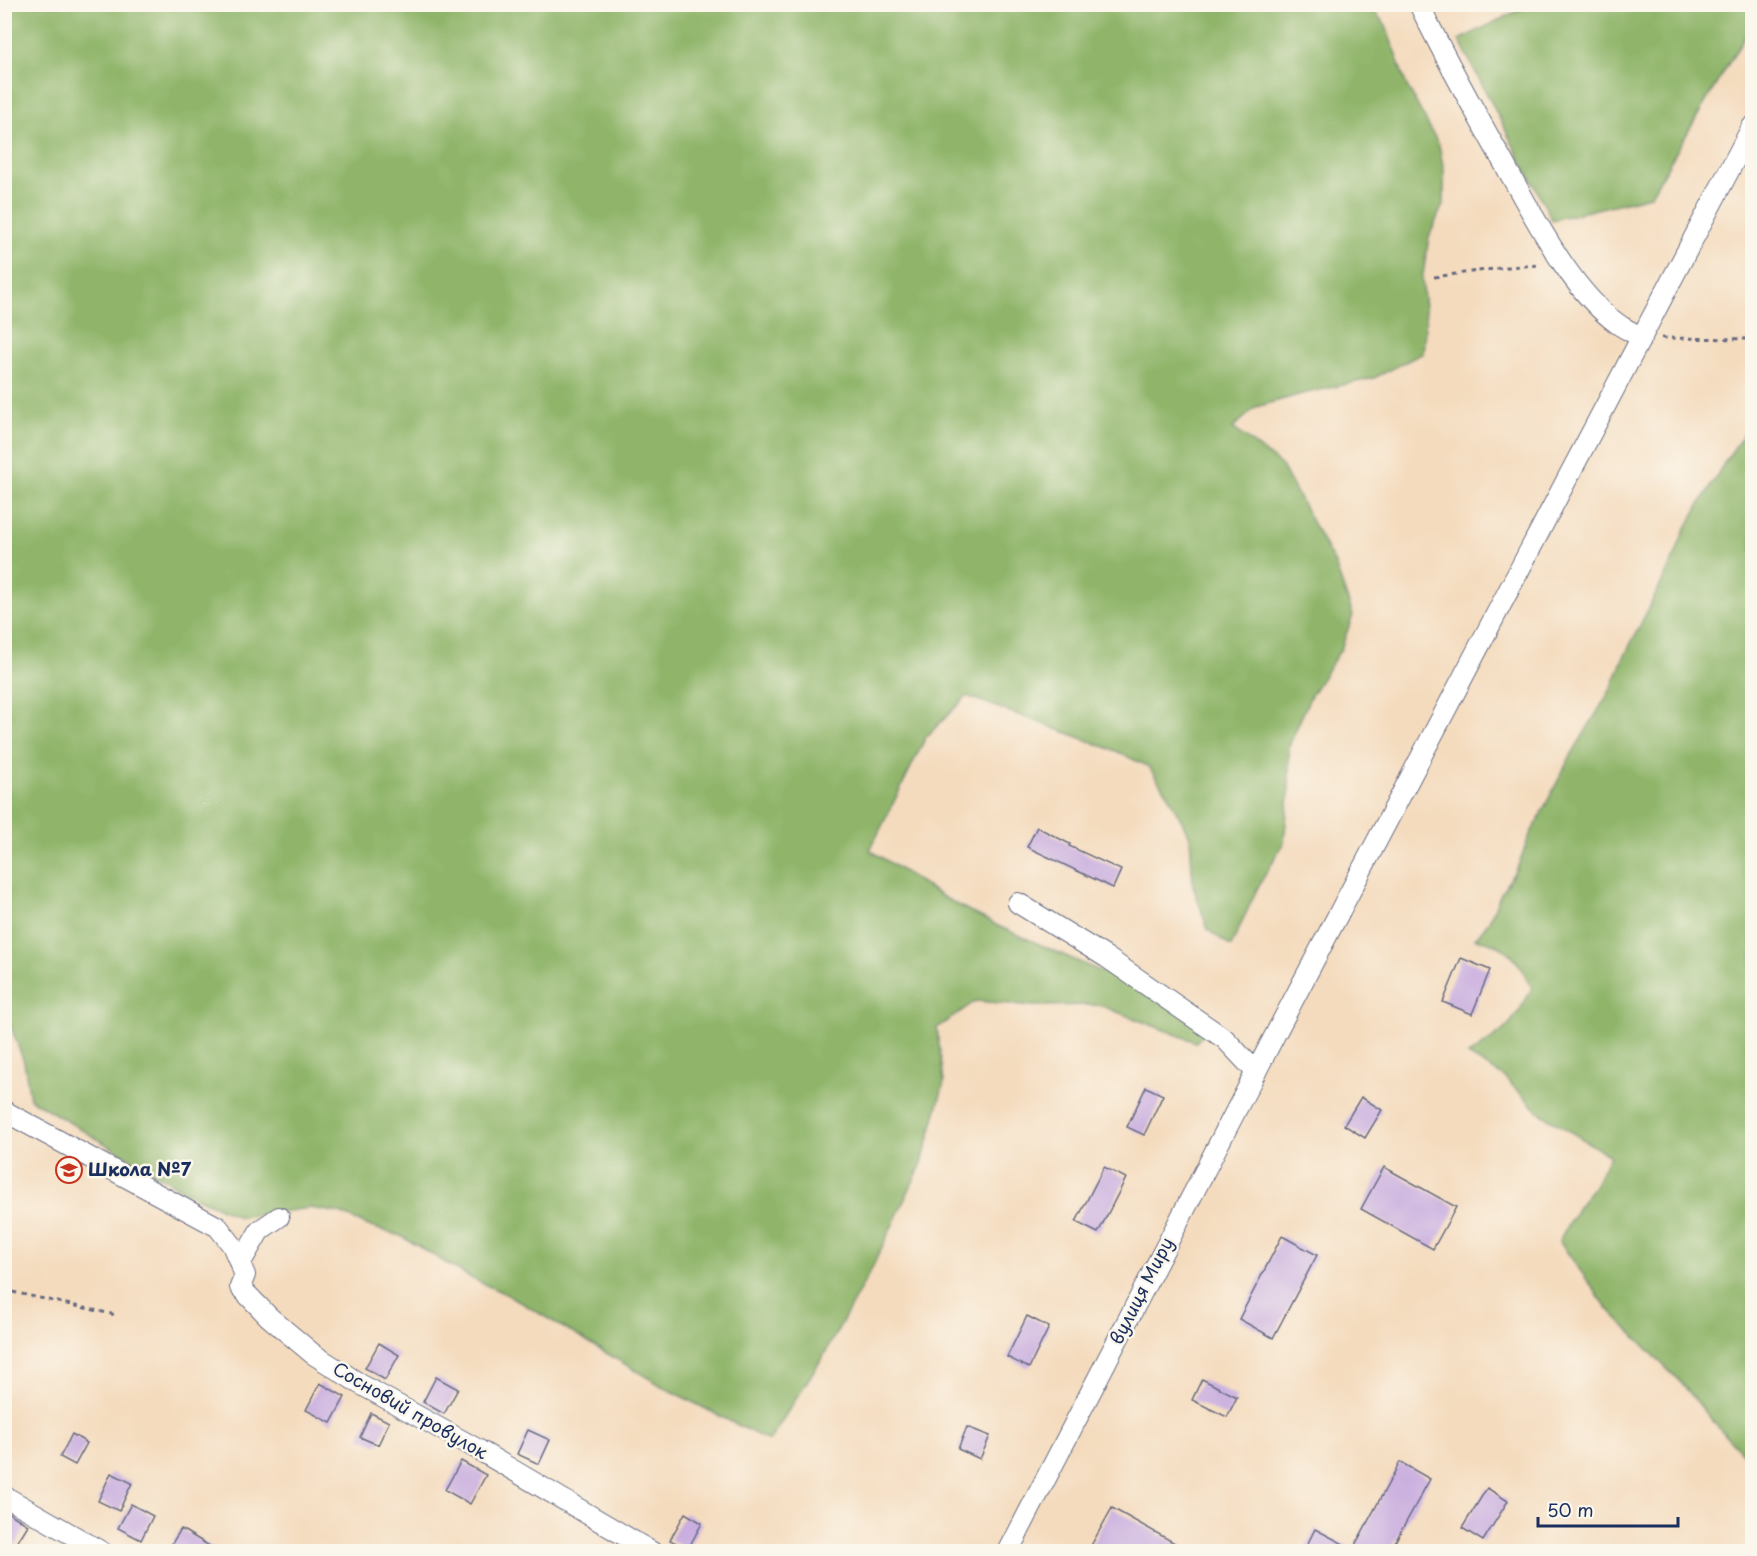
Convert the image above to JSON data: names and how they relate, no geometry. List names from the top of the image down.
{
  "streets": {
    "street": ["вулиця Миру", "Сосновий провулок"]
  },
  "places": {
    "school or university": ["Школа №7"]
  },
  "scale_bar": "50 m"
}
